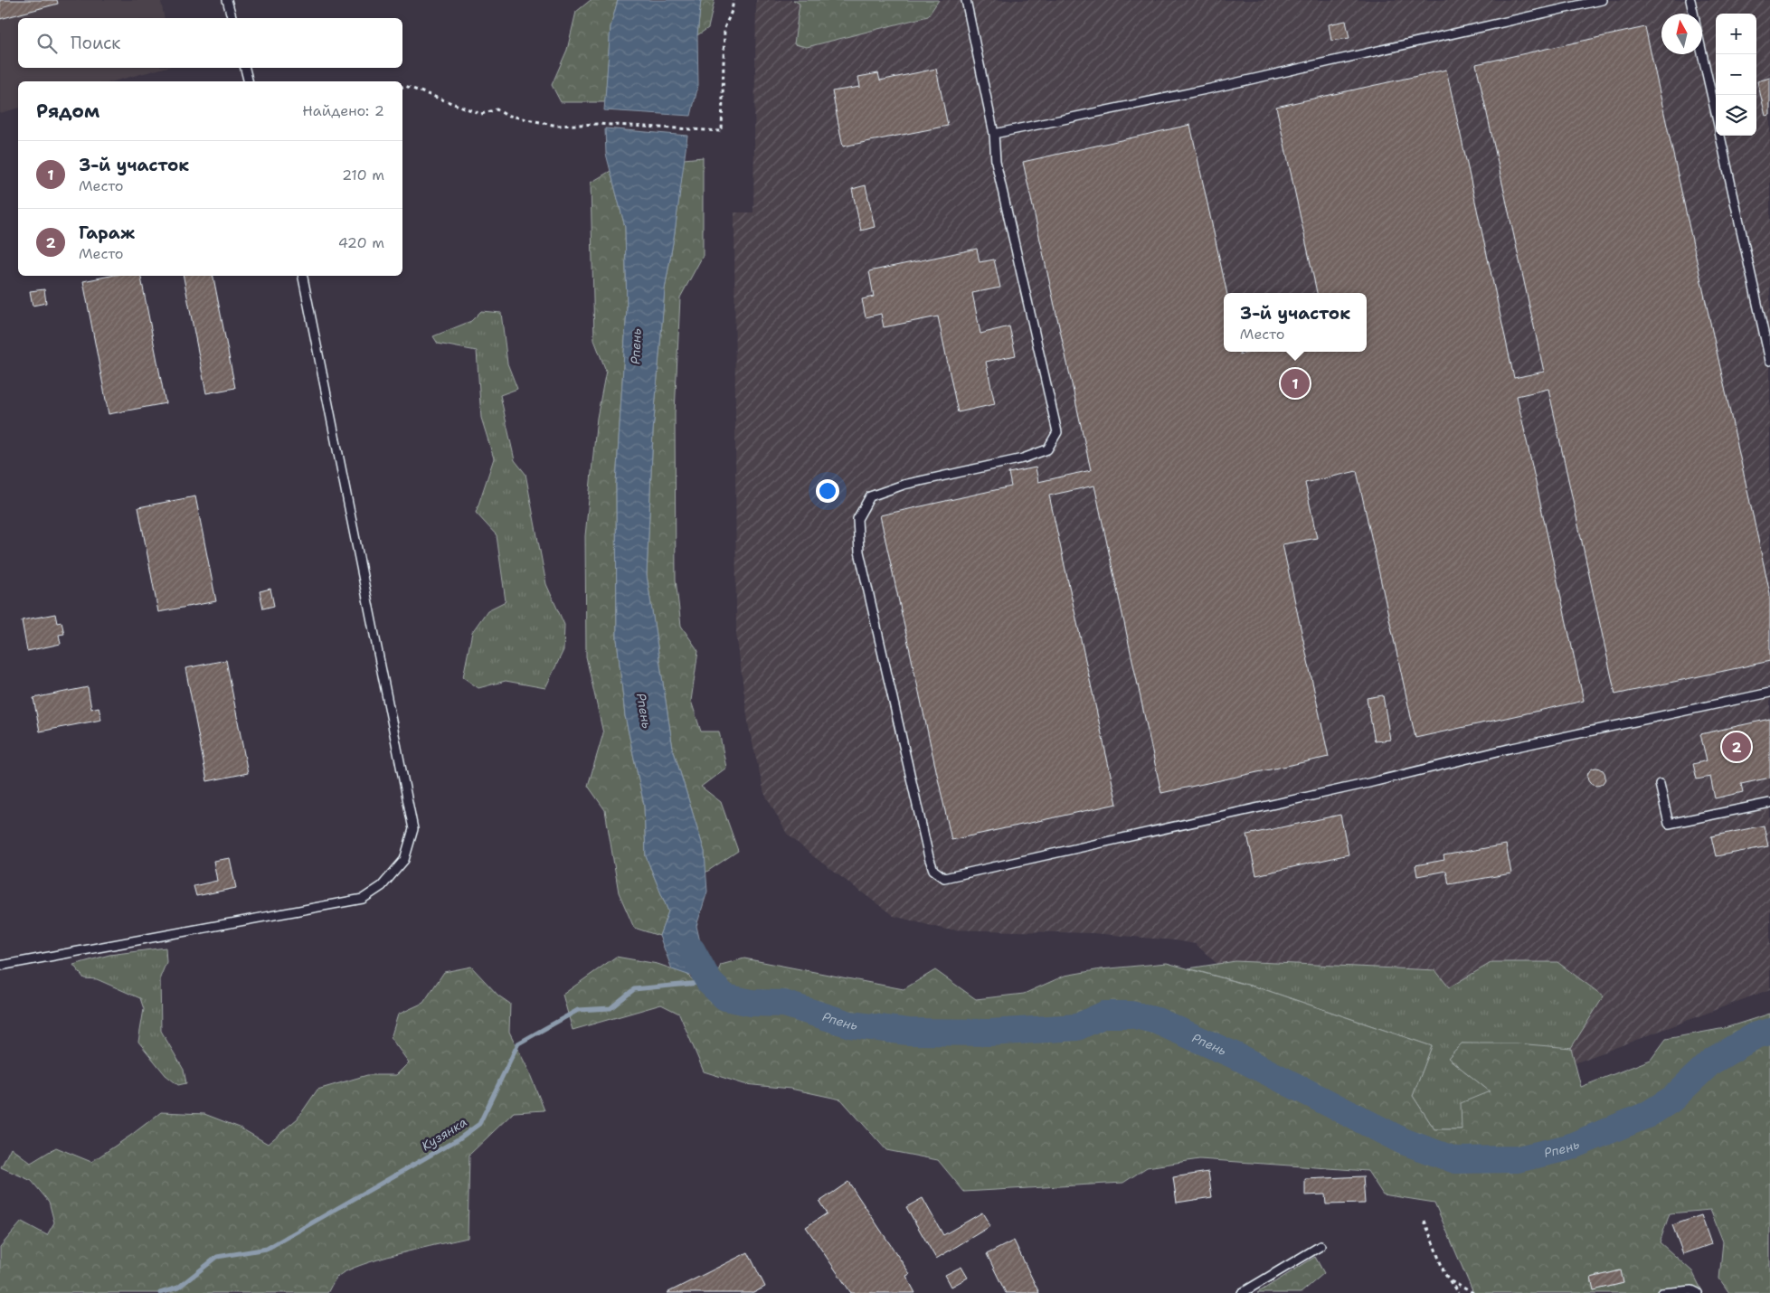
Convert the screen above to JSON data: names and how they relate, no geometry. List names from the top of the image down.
{
  "water": ["Рпень", "Кузянка"],
  "north": "top",
  "page": {
    "map_buttons": ["+", "−"],
    "search": "Поиск",
    "heading": ["Рядом", "Найдено: 2"],
    "list": [
      {
        "mark": "1",
        "name": "3-й участок",
        "note": "Место",
        "value": "210 m"
      },
      {
        "mark": "2",
        "name": "Гараж",
        "note": "Место",
        "value": "420 m"
      }
    ],
    "popup": ["3-й участок", "Место"],
    "pins": ["1", "2"]
  }
}
